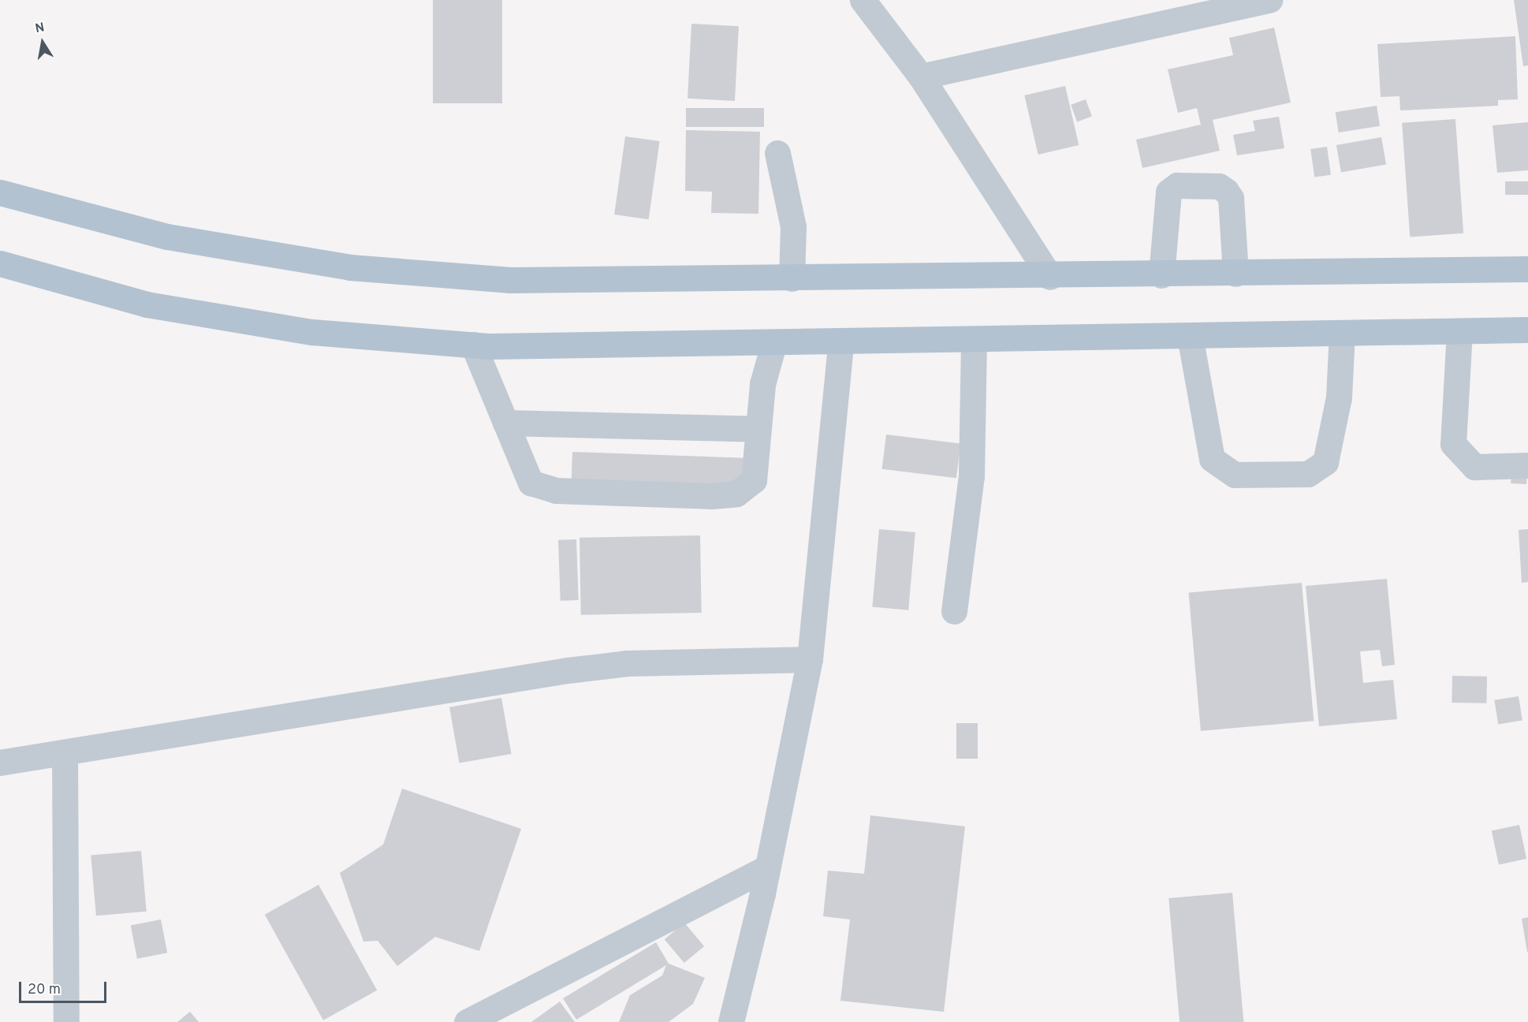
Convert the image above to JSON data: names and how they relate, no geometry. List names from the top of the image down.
{
  "scale_bar": "20 m",
  "north": "top"
}
